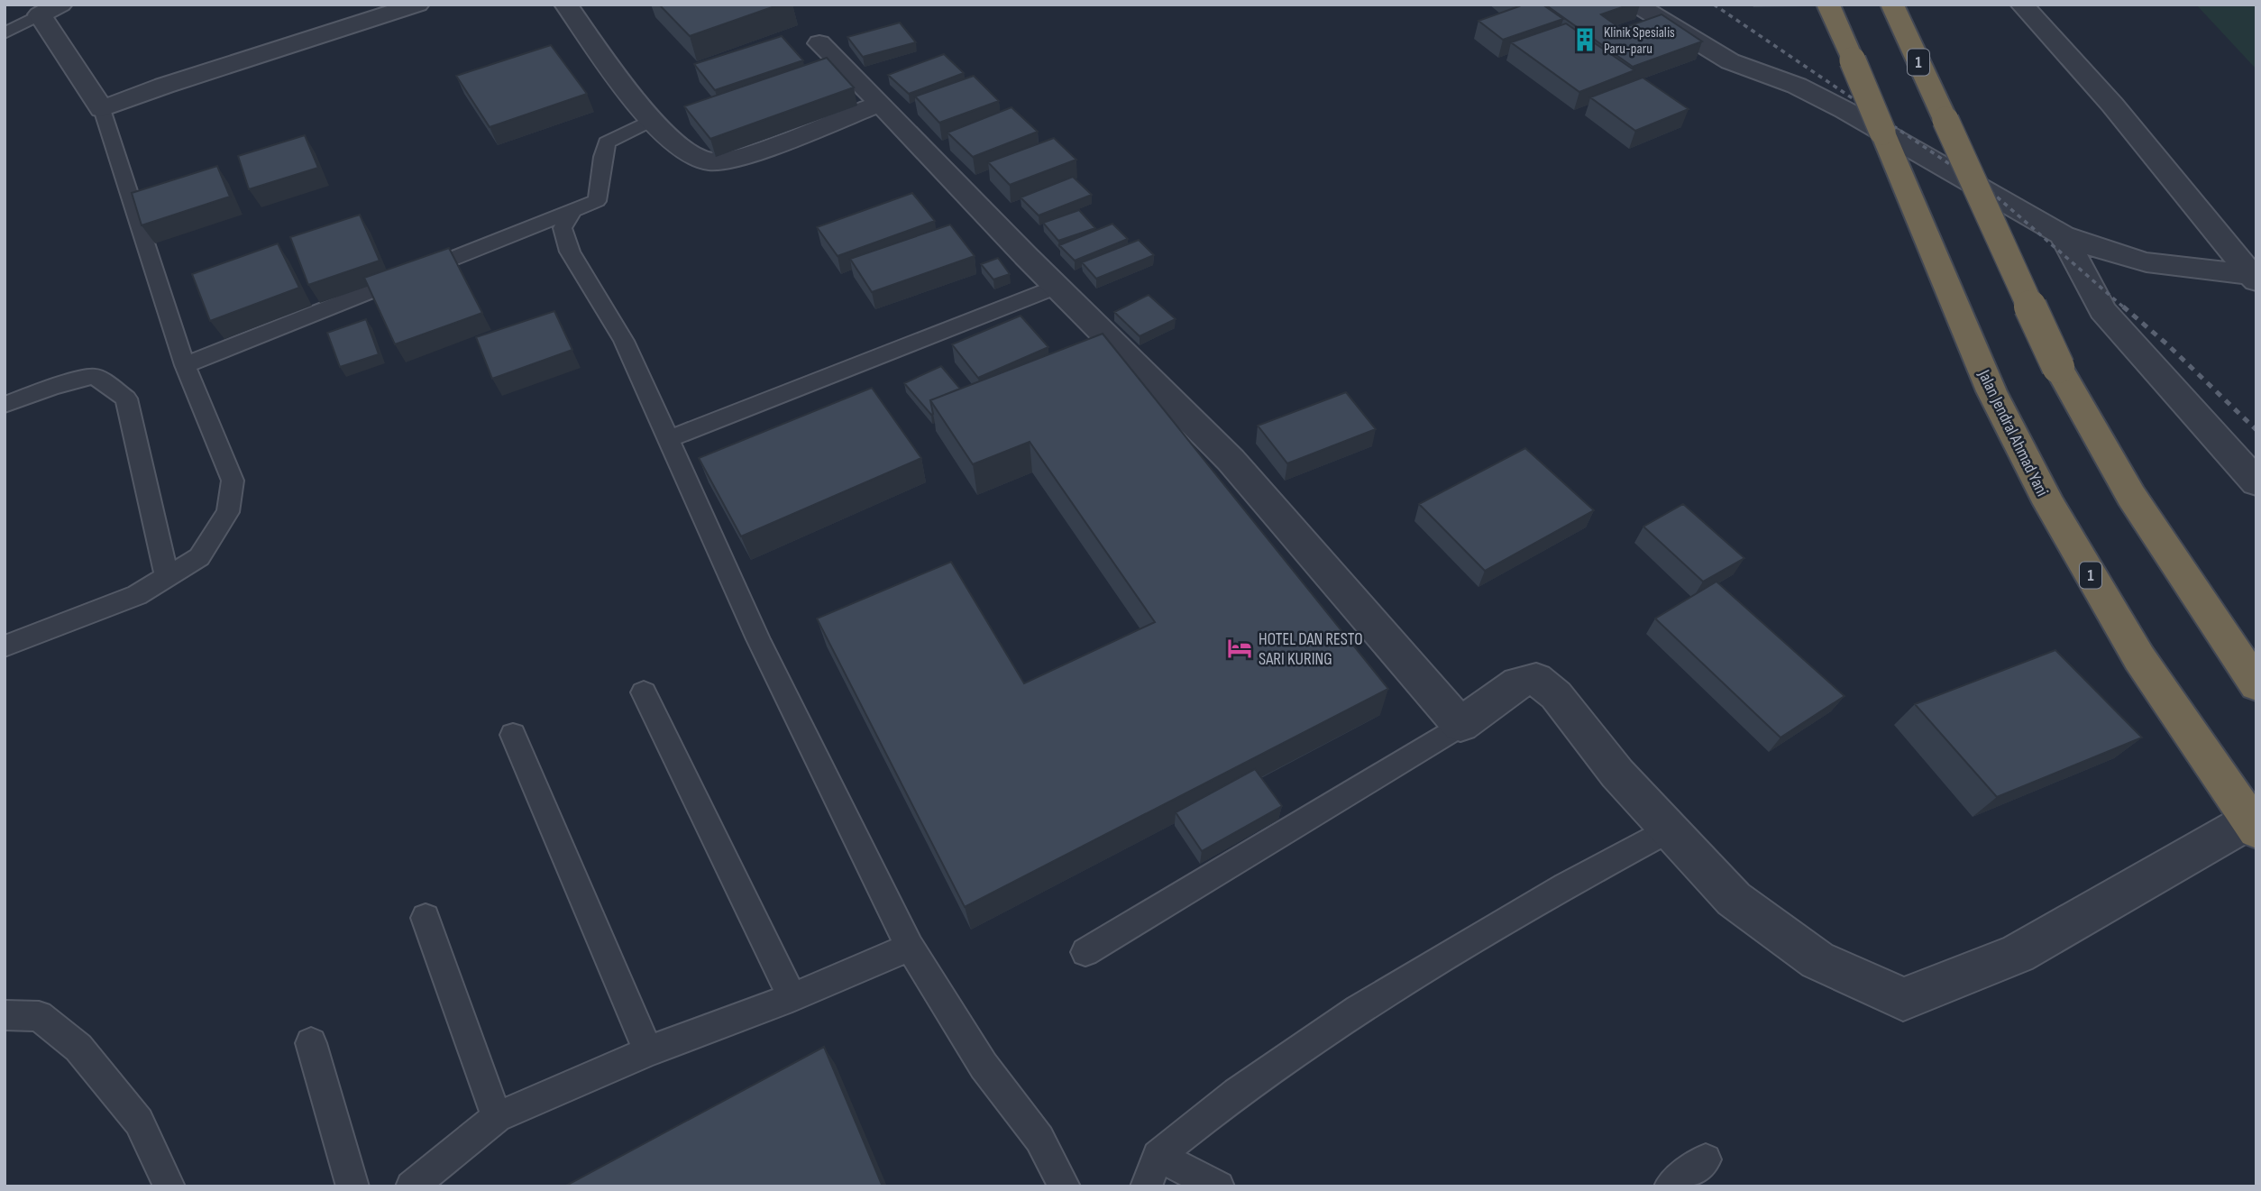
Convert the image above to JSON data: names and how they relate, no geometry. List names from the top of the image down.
{
  "streets": {
    "highway": ["1", "Jalan Jendral Ahmad Yani"]
  },
  "places": {
    "building": ["Klinik Spesialis Paru-paru"],
    "hotel": ["HOTEL DAN RESTO SARI KURING"]
  }
}
